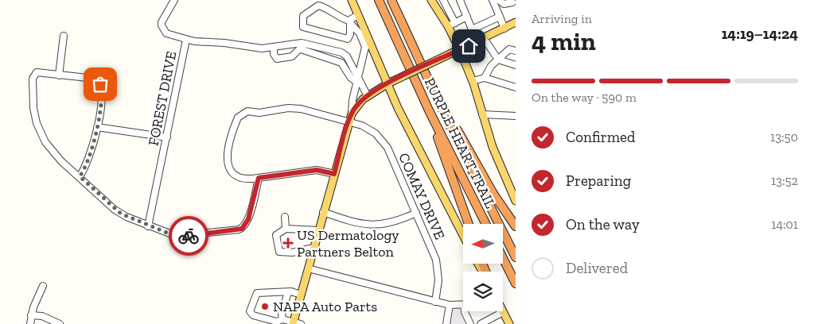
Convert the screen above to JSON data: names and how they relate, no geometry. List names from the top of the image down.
{
  "streets": {
    "highway": ["PURPLE HEART TRAIL"],
    "street": ["FOREST DRIVE", "COMAY DRIVE"]
  },
  "places": {
    "health": ["US Dermatology Partners Belton"],
    "other": ["NAPA Auto Parts"]
  },
  "north": "left",
  "page": {
    "heading": ["4 min", "Arriving in", "14:19–14:24"],
    "bar": "On the way · 590 m",
    "list": [
      ["Confirmed", "13:50"],
      ["Preparing", "13:52"],
      ["On the way", "14:01"],
      "Delivered"
    ]
  }
}
